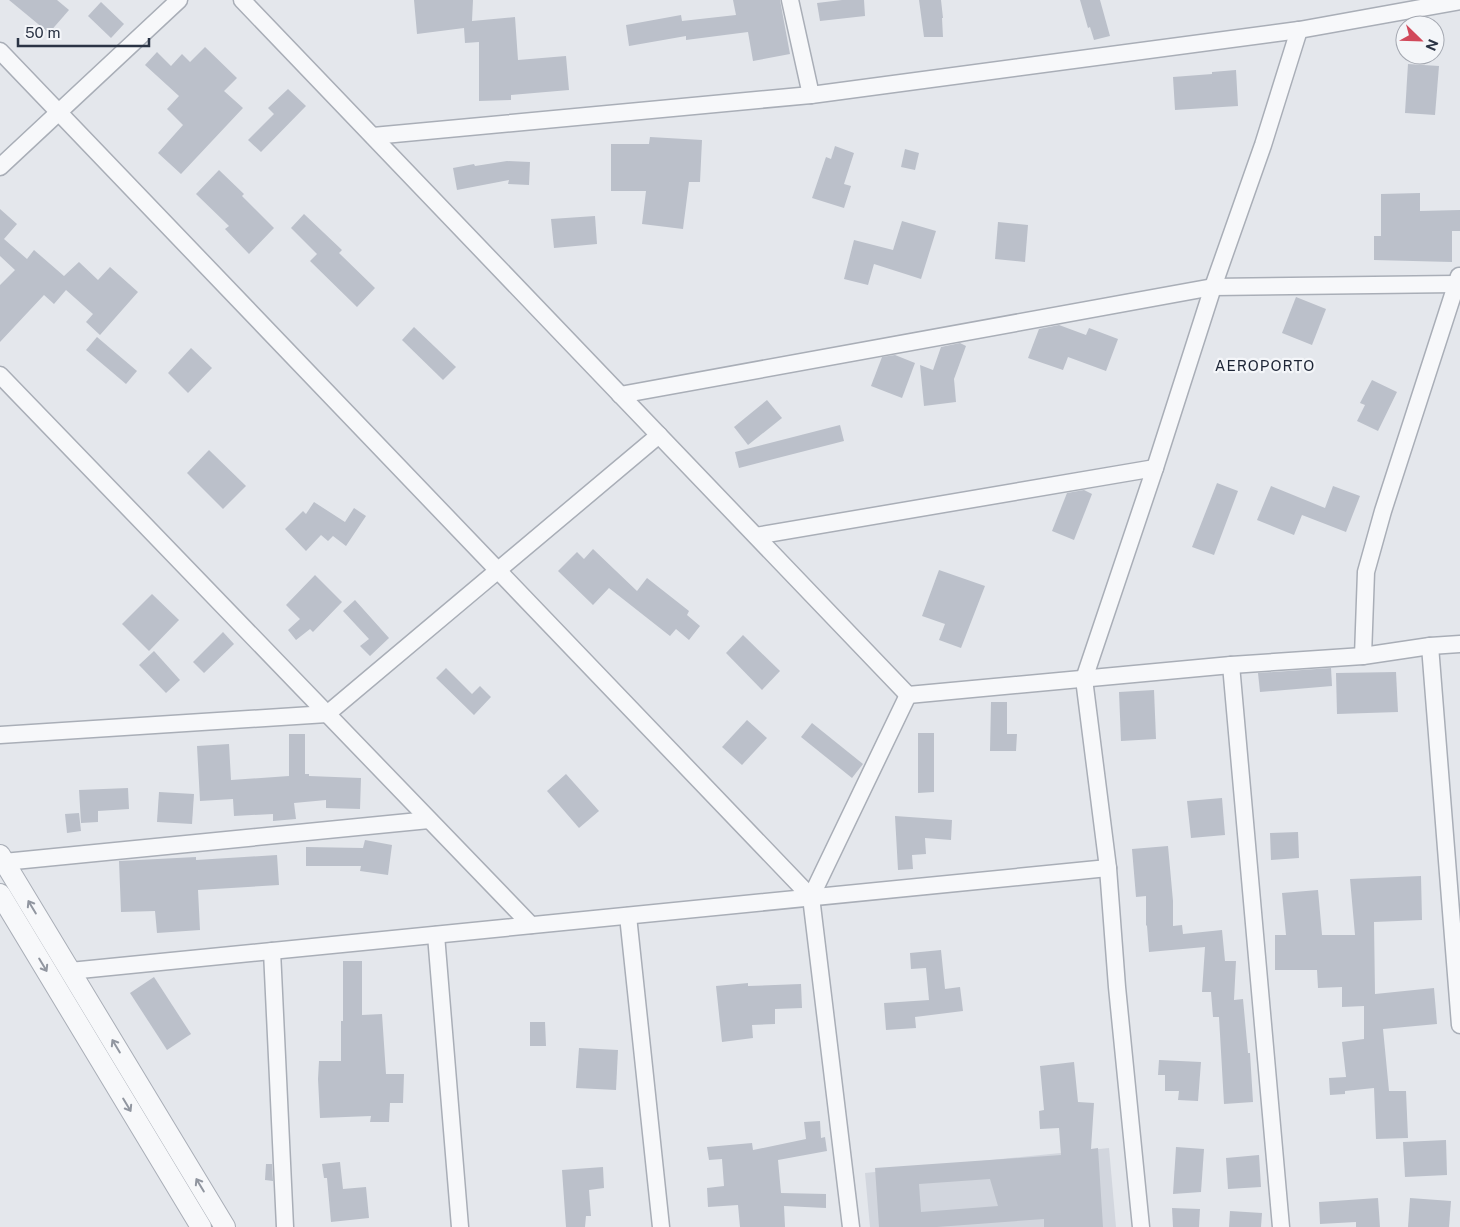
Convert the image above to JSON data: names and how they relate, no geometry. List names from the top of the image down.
{
  "districts": ["AEROPORTO"],
  "scale_bar": "50 m",
  "north": "bottom right"
}
